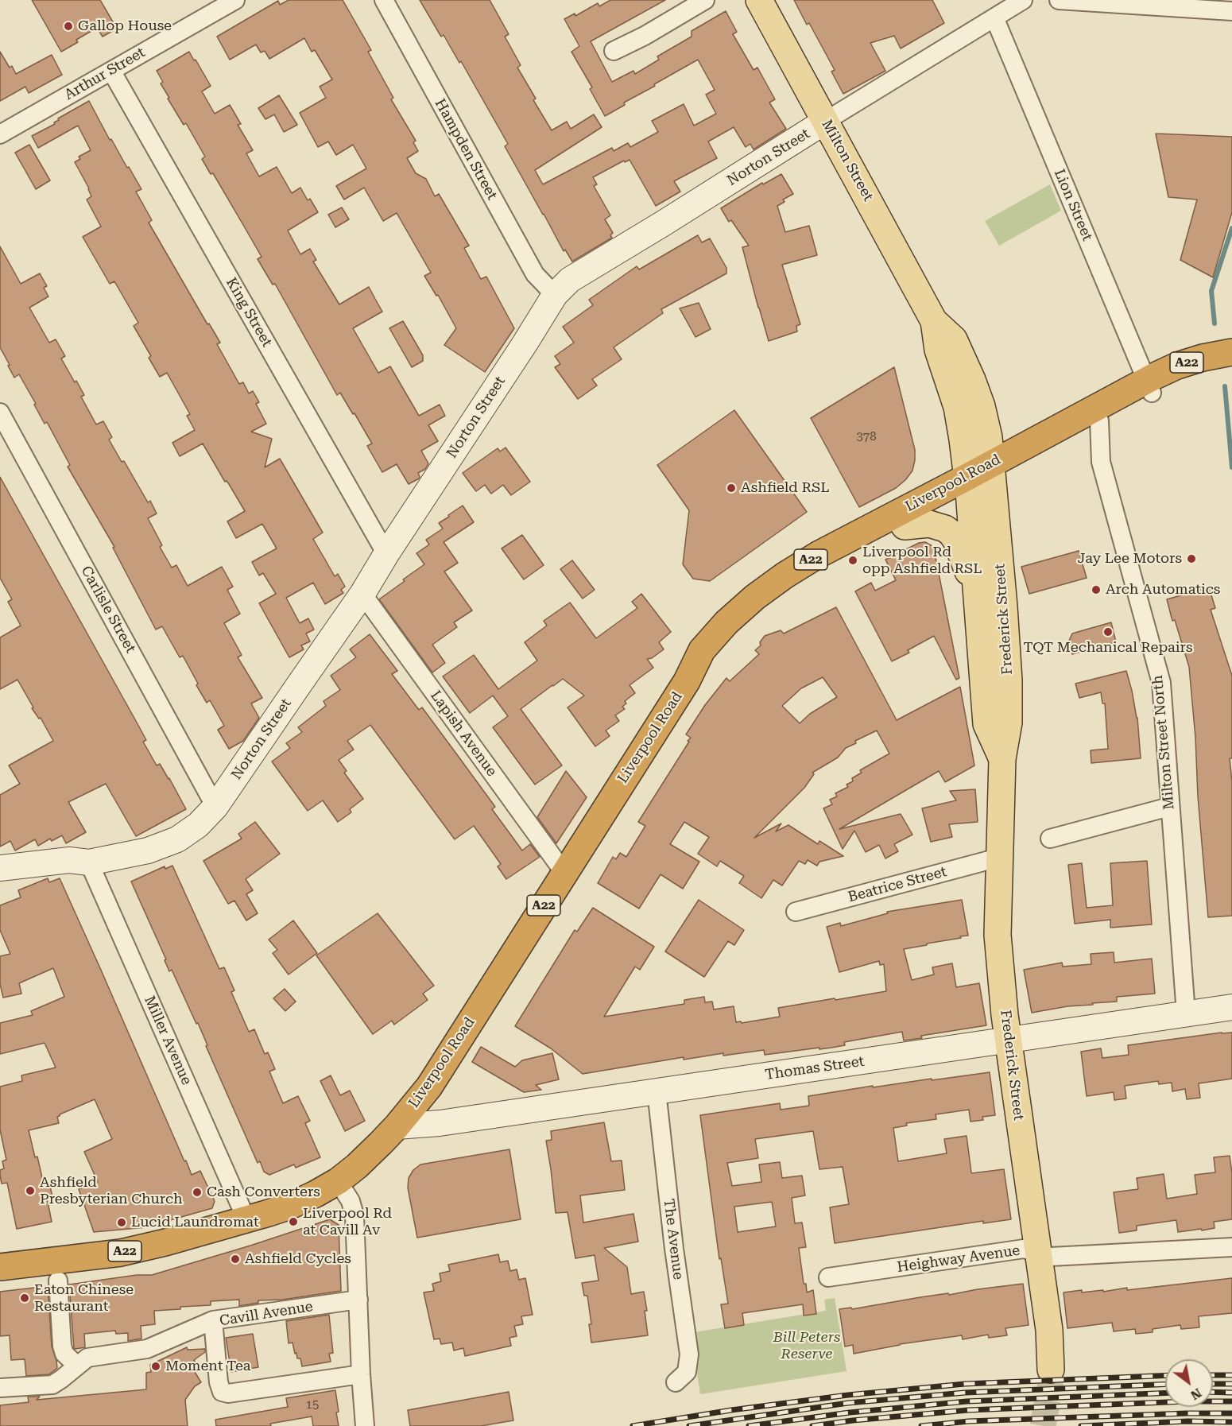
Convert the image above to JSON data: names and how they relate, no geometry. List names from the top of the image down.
{
  "streets": {
    "highway": ["A22", "Liverpool Road"],
    "main road": [
      "Norton Street",
      "Milton Street",
      "Frederick Street",
      "Thomas Street"
    ],
    "street": [
      "Arthur Street",
      "Hampden Street",
      "Lion Street",
      "King Street",
      "Carlisle Street",
      "Lapish Avenue",
      "Milton Street North",
      "Beatrice Street",
      "Miller Avenue",
      "The Avenue",
      "Heighway Avenue",
      "Cavill Avenue"
    ]
  },
  "crossings": [
    ["Arthur Street", "King Street"],
    ["Hampden Street", "Norton Street"],
    ["Norton Street", "Milton Street"],
    ["Norton Street", "Lion Street"],
    ["Norton Street", "King Street"],
    ["Norton Street", "Carlisle Street"],
    ["Norton Street", "Lapish Avenue"],
    ["Norton Street", "Miller Avenue"],
    ["Milton Street", "Liverpool Road"],
    ["Milton Street", "Frederick Street"],
    ["Lion Street", "Liverpool Road"],
    ["Liverpool Road", "Frederick Street"],
    ["Liverpool Road", "Lapish Avenue"],
    ["Liverpool Road", "Milton Street North"],
    ["Liverpool Road", "Miller Avenue"],
    ["Liverpool Road", "Thomas Street"],
    ["Frederick Street", "Beatrice Street"],
    ["Frederick Street", "Thomas Street"],
    ["Frederick Street", "Heighway Avenue"],
    ["Milton Street North", "Thomas Street"],
    ["Thomas Street", "The Avenue"]
  ],
  "parks": ["Bill Peters Reserve"],
  "places": [
    "Gallop House",
    "Ashfield RSL",
    "Jay Lee Motors",
    "Liverpool Rd opp Ashfield RSL",
    "Arch Automatics",
    "TQT Mechanical Repairs",
    "Ashfield Presbyterian Church",
    "Cash Converters",
    "Liverpool Rd at Cavill Av",
    "Lucid Laundromat",
    "Ashfield Cycles",
    "Eaton Chinese Restaurant",
    "Moment Tea"
  ],
  "house_numbers": ["378", "15"],
  "north": "bottom right"
}
